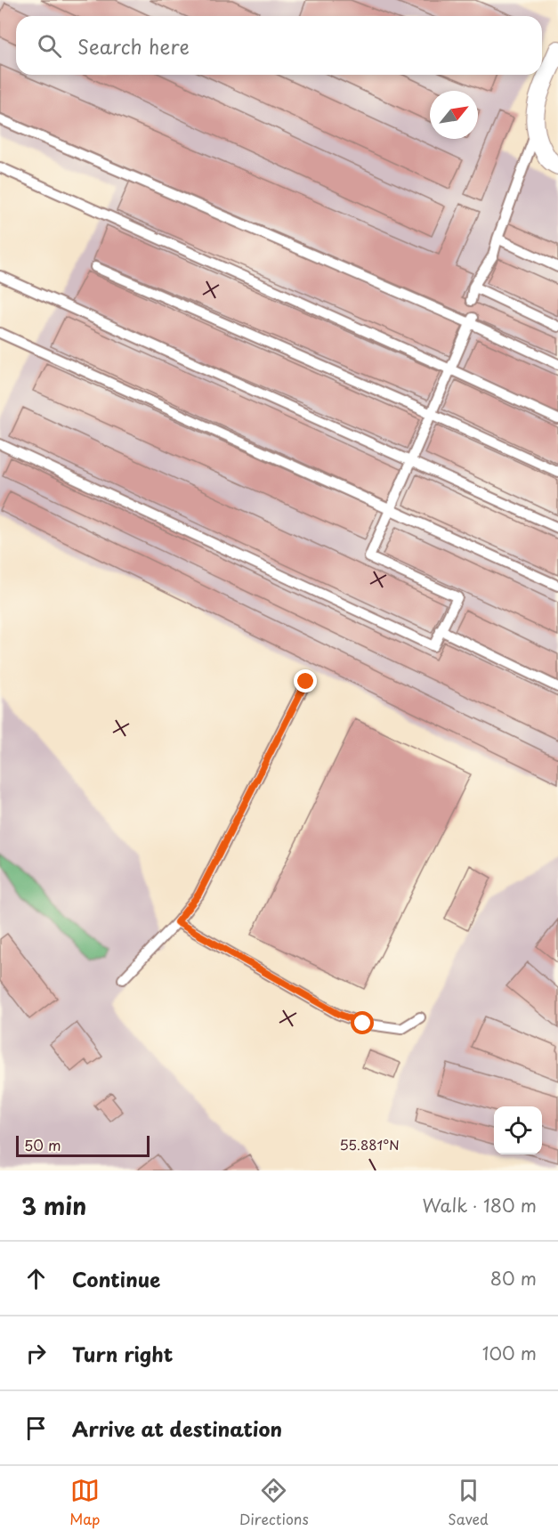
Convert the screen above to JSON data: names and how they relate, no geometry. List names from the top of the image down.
{
  "scale_bar": "50 m",
  "north": "top right",
  "page": {
    "search": "Search here",
    "scale": "50 m",
    "heading": ["3 min", "Walk · 180 m"],
    "list": [
      ["Continue", "80 m"],
      ["Turn right", "100 m"],
      "Arrive at destination"
    ],
    "nav": ["Map", "Directions", "Saved"]
  },
  "coordinates": ["55.881°N"]
}
